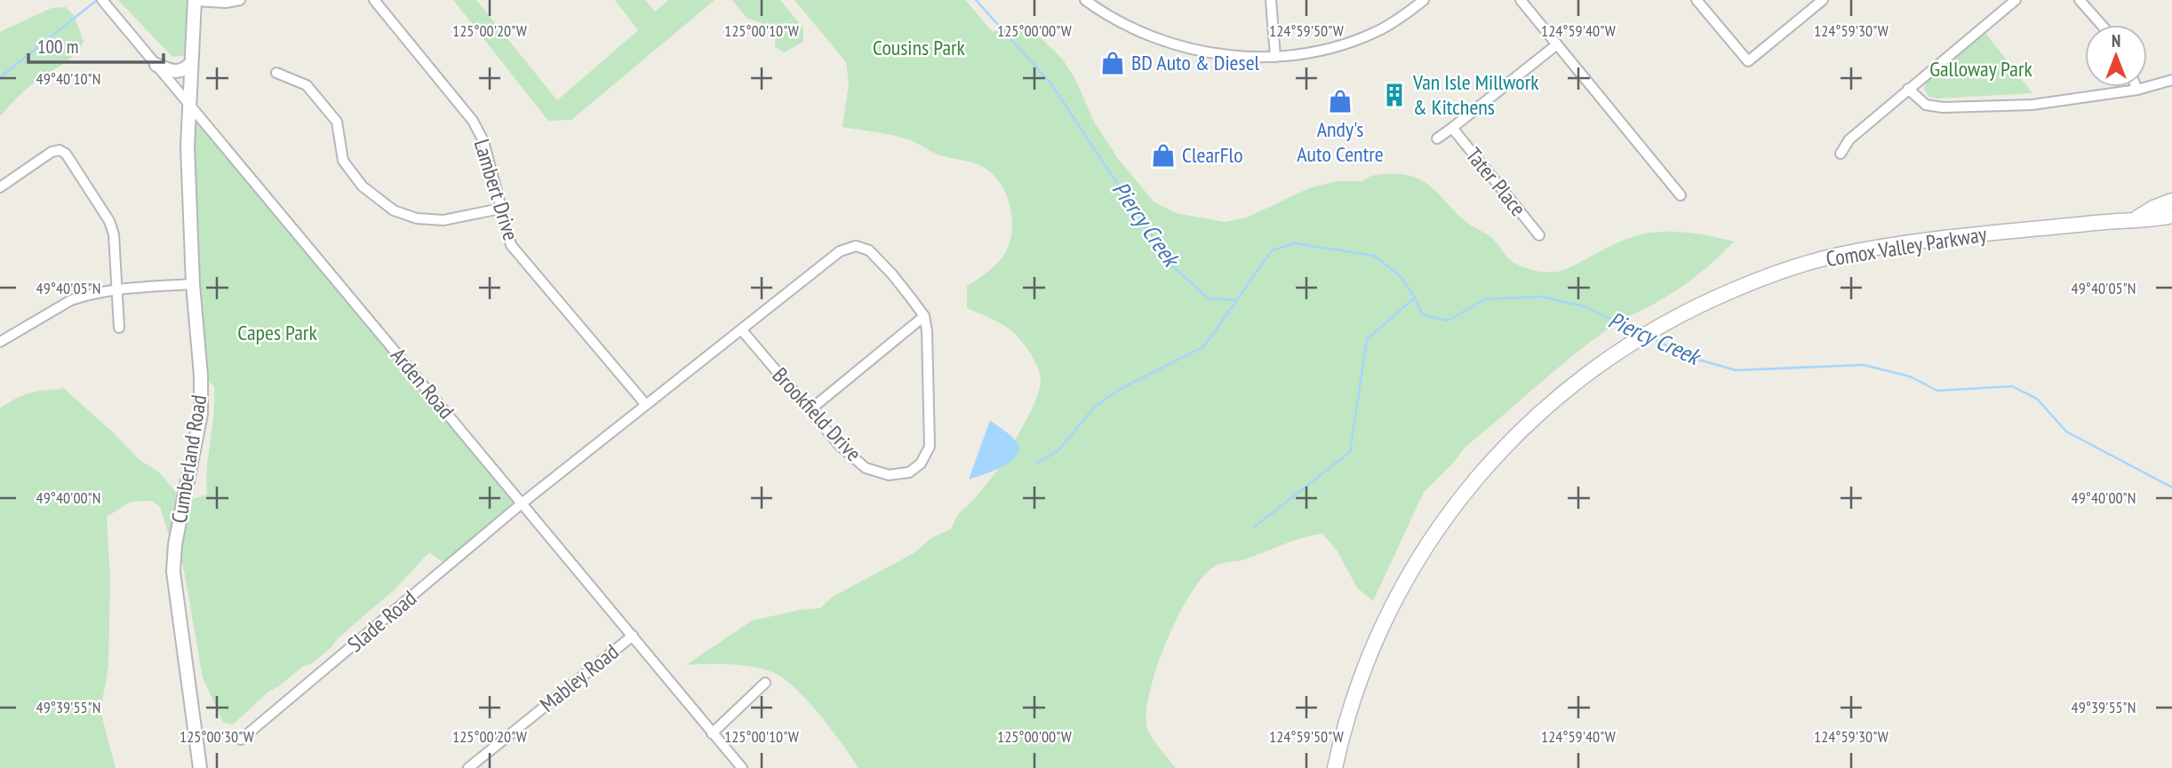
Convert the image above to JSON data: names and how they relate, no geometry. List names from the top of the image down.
{
  "streets": {
    "main road": ["Comox Valley Parkway"],
    "street": [
      "Tater Place",
      "Lambert Drive",
      "Arden Road",
      "Brookfield Drive",
      "Cumberland Road",
      "Slade Road",
      "Mabley Road"
    ]
  },
  "crossings": [
    ["Arden Road", "Cumberland Road"],
    ["Arden Road", "Slade Road"],
    ["Arden Road", "Mabley Road"]
  ],
  "water": ["Piercy Creek"],
  "parks": ["Cousins Park", "Galloway Park", "Capes Park"],
  "places": {
    "shop": ["BD Auto & Diesel", "Andy's Auto Centre", "ClearFlo"],
    "building": ["Van Isle Millwork & Kitchens"]
  },
  "scale_bar": "100 m",
  "north": "top",
  "coordinates": [
    "125°00'20\"W",
    "125°00'10\"W",
    "125°00'00\"W",
    "124°59'50\"W",
    "124°59'40\"W",
    "124°59'30\"W",
    "49°40'10\"N",
    "49°40'05\"N",
    "49°40'00\"N",
    "49°39'55\"N",
    "125°00'30\"W"
  ]
}
